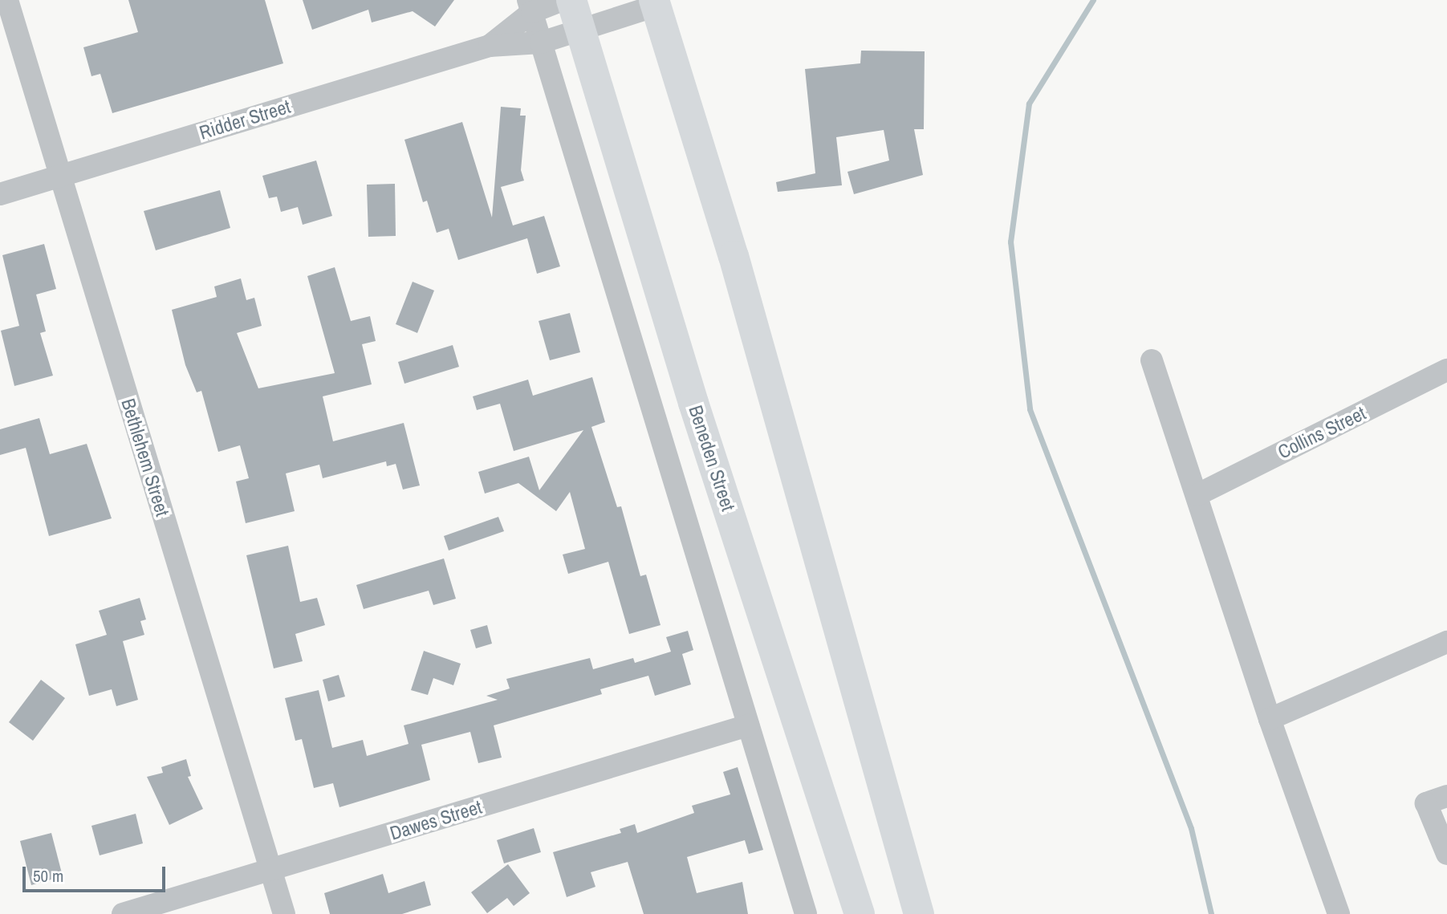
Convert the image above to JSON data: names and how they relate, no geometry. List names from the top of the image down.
{
  "streets": {
    "main road": ["Beneden Street"],
    "street": [
      "Ridder Street",
      "Collins Street",
      "Bethlehem Street",
      "Dawes Street"
    ]
  },
  "crossings": [
    ["Ridder Street", "Bethlehem Street"],
    ["Ridder Street", "Beneden Street"],
    ["Bethlehem Street", "Dawes Street"]
  ],
  "scale_bar": "50 m"
}
